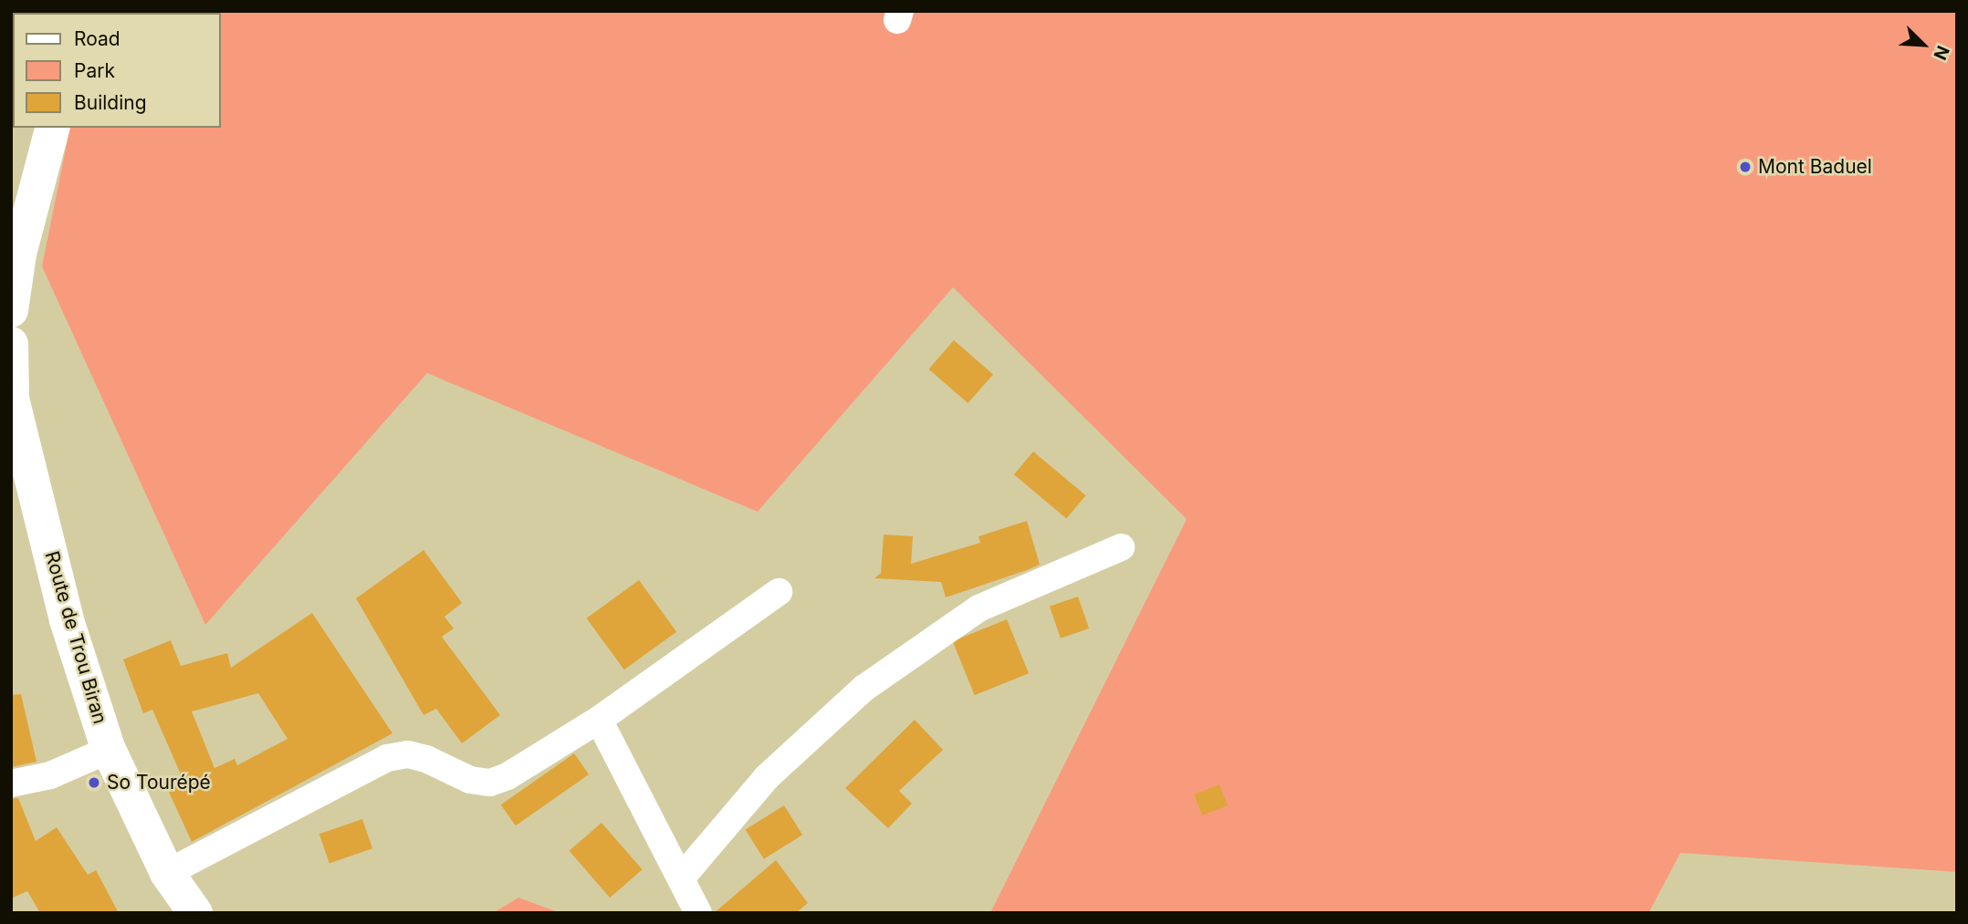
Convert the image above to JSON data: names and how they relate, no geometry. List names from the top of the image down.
{
  "streets": {
    "main road": ["Route de Trou Biran"]
  },
  "places": ["Mont Baduel", "So Tourépé"],
  "legend": ["Road", "Park", "Building"],
  "north": "bottom right"
}
